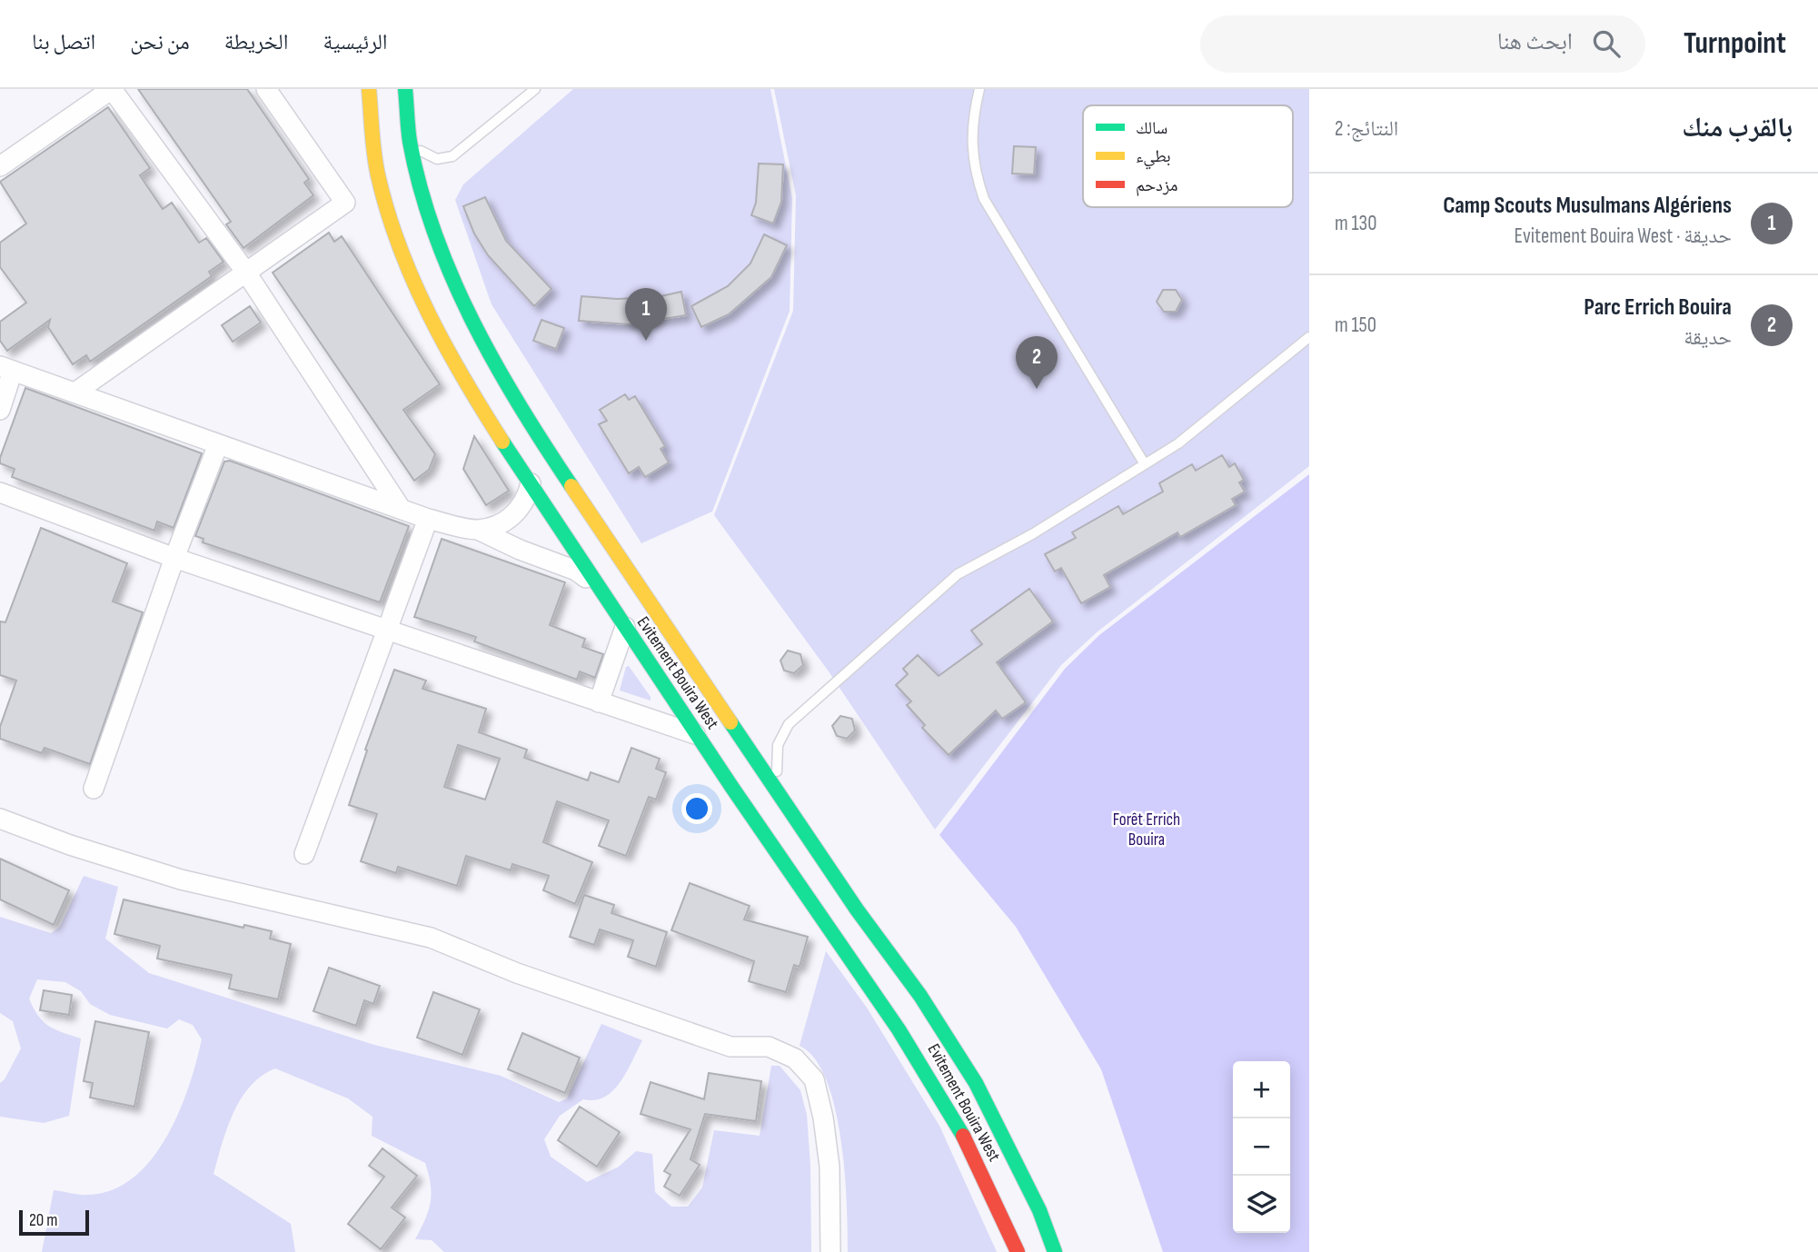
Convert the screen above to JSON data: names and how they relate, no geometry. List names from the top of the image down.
{
  "streets": {
    "highway": ["Evitement Bouira West"]
  },
  "parks": ["Forêt Errich Bouira"],
  "legend": ["سالك", "بطيء", "مزدحم"],
  "scale_bar": "20 m",
  "page": {
    "header": "Turnpoint",
    "search": "ابحث هنا",
    "nav": [
      "الرئيسية",
      "الخريطة",
      "من نحن",
      "اتصل بنا"
    ],
    "heading": ["بالقرب منك", "النتائج: 2"],
    "list": [
      {
        "mark": "1",
        "name": "Camp Scouts Musulmans Algériens",
        "note": "حديقة · Evitement Bouira West",
        "value": "130 m"
      },
      {
        "mark": "2",
        "name": "Parc Errich Bouira",
        "note": "حديقة",
        "value": "150 m"
      }
    ],
    "pins": ["1", "2"],
    "map_buttons": ["+", "−"],
    "scale": "20 m"
  }
}
